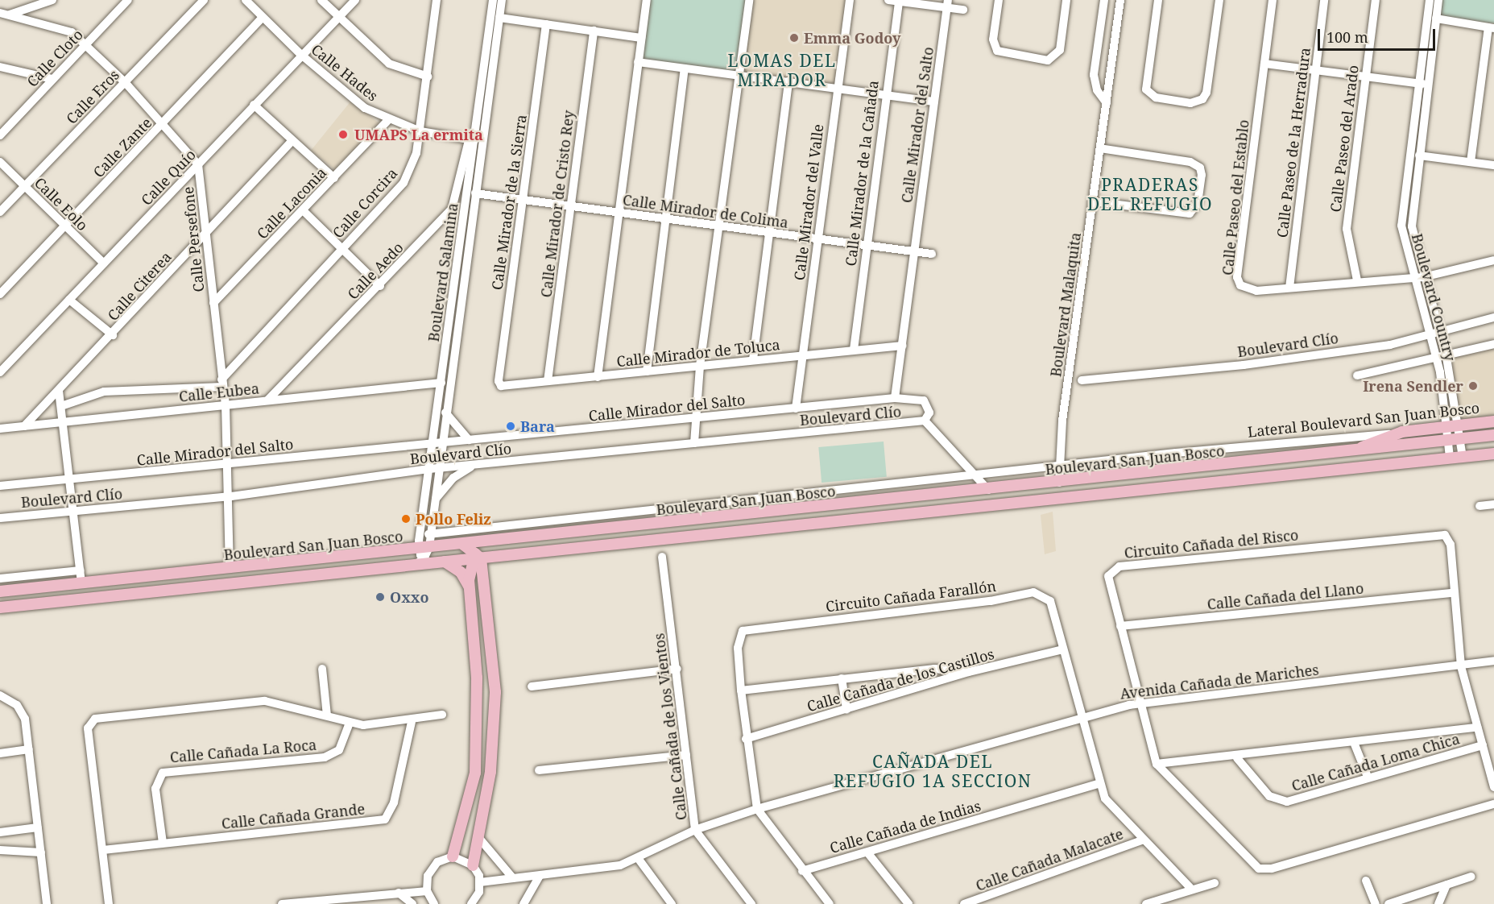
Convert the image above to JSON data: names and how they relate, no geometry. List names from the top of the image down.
{
  "streets": {
    "main road": ["Lateral Boulevard San Juan Bosco", "Boulevard San Juan Bosco"],
    "street": [
      "Calle Cloto",
      "Calle Hades",
      "Calle Eros",
      "Calle Mirador del Salto",
      "Calle Paseo del Arado",
      "Calle Paseo de la Herradura",
      "Calle Zante",
      "Calle Mirador de la Cañada",
      "Calle Quío",
      "Calle Paseo del Establo",
      "Calle Mirador de la Sierra",
      "Calle Mirador del Valle",
      "Calle Laconia",
      "Calle Corcira",
      "Calle Eolo",
      "Calle Mirador de Cristo Rey",
      "Calle Mirador de Colima",
      "Calle Persefone",
      "Calle Aedo",
      "Boulevard Salamina",
      "Calle Citerea",
      "Boulevard Country",
      "Boulevard Malaquita",
      "Boulevard Clío",
      "Calle Mirador de Toluca",
      "Calle Eubea",
      "Circuito Cañada del Risco",
      "Circuito Cañada Farallón",
      "Calle Cañada del Llano",
      "Calle Cañada de los Castillos",
      "Avenida Cañada de Mariches",
      "Calle Cañada de los Vientos",
      "Calle Cañada La Roca",
      "Calle Cañada Loma Chica",
      "Calle Cañada Grande",
      "Calle Cañada de Indias",
      "Calle Cañada Malacate"
    ]
  },
  "crossings": [
    ["Calle Cloto", "Calle Persefone"],
    ["Calle Hades", "Calle Zante"],
    ["Calle Hades", "Calle Quío"],
    ["Calle Hades", "Calle Laconia"],
    ["Calle Hades", "Calle Corcira"],
    ["Calle Hades", "Calle Aedo"],
    ["Calle Hades", "Boulevard Salamina"],
    ["Calle Eros", "Calle Eolo"],
    ["Calle Eros", "Calle Persefone"],
    ["Calle Mirador del Salto", "Calle Mirador del Valle"],
    ["Calle Mirador del Salto", "Calle Mirador de Colima"],
    ["Calle Mirador del Salto", "Calle Persefone"],
    ["Calle Mirador del Salto", "Boulevard Salamina"],
    ["Calle Mirador del Salto", "Boulevard Clío"],
    ["Calle Mirador del Salto", "Calle Mirador de Toluca"],
    ["Calle Paseo del Arado", "Calle Paseo del Establo"],
    ["Calle Paseo de la Herradura", "Calle Paseo del Establo"],
    ["Calle Zante", "Calle Eolo"],
    ["Calle Zante", "Calle Persefone"],
    ["Calle Mirador de la Cañada", "Calle Mirador de Colima"],
    ["Calle Mirador de la Cañada", "Calle Mirador de Toluca"],
    ["Calle Quío", "Calle Eolo"],
    ["Calle Quío", "Calle Persefone"],
    ["Calle Paseo del Establo", "Boulevard Country"],
    ["Calle Mirador de la Sierra", "Calle Mirador de Colima"],
    ["Calle Mirador de la Sierra", "Calle Mirador de Toluca"],
    ["Calle Mirador del Valle", "Calle Mirador de Colima"],
    ["Calle Mirador del Valle", "Calle Mirador de Toluca"],
    ["Calle Laconia", "Calle Persefone"],
    ["Calle Corcira", "Calle Persefone"],
    ["Calle Mirador de Cristo Rey", "Calle Mirador de Colima"],
    ["Calle Mirador de Cristo Rey", "Calle Mirador de Toluca"],
    ["Calle Mirador de Colima", "Boulevard Salamina"],
    ["Calle Persefone", "Calle Citerea"],
    ["Calle Persefone", "Boulevard Clío"],
    ["Calle Persefone", "Calle Eubea"],
    ["Calle Persefone", "Boulevard San Juan Bosco"],
    ["Calle Aedo", "Boulevard Salamina"],
    ["Calle Aedo", "Calle Eubea"],
    ["Boulevard Salamina", "Boulevard Clío"],
    ["Boulevard Salamina", "Calle Eubea"],
    ["Boulevard Salamina", "Lateral Boulevard San Juan Bosco"],
    ["Boulevard Salamina", "Boulevard San Juan Bosco"],
    ["Calle Citerea", "Calle Eubea"],
    ["Boulevard Country", "Boulevard Clío"],
    ["Boulevard Country", "Lateral Boulevard San Juan Bosco"],
    ["Boulevard Country", "Boulevard San Juan Bosco"],
    ["Boulevard Malaquita", "Lateral Boulevard San Juan Bosco"],
    ["Boulevard Malaquita", "Boulevard San Juan Bosco"],
    ["Circuito Cañada del Risco", "Calle Cañada del Llano"],
    ["Circuito Cañada del Risco", "Avenida Cañada de Mariches"],
    ["Circuito Cañada del Risco", "Calle Cañada Loma Chica"],
    ["Circuito Cañada Farallón", "Calle Cañada de los Castillos"],
    ["Circuito Cañada Farallón", "Avenida Cañada de Mariches"],
    ["Circuito Cañada Farallón", "Calle Cañada de Indias"],
    ["Circuito Cañada Farallón", "Calle Cañada Malacate"],
    ["Avenida Cañada de Mariches", "Calle Cañada de los Vientos"],
    ["Calle Cañada La Roca", "Calle Cañada Grande"]
  ],
  "districts": ["LOMAS DEL MIRADOR", "PRADERAS DEL REFUGIO", "CAÑADA DEL REFUGIO 1A SECCION"],
  "places": [
    "Emma Godoy",
    "UMAPS La ermita",
    "Irena Sendler",
    "Bara",
    "Pollo Feliz",
    "Oxxo"
  ],
  "scale_bar": "100 m"
}
